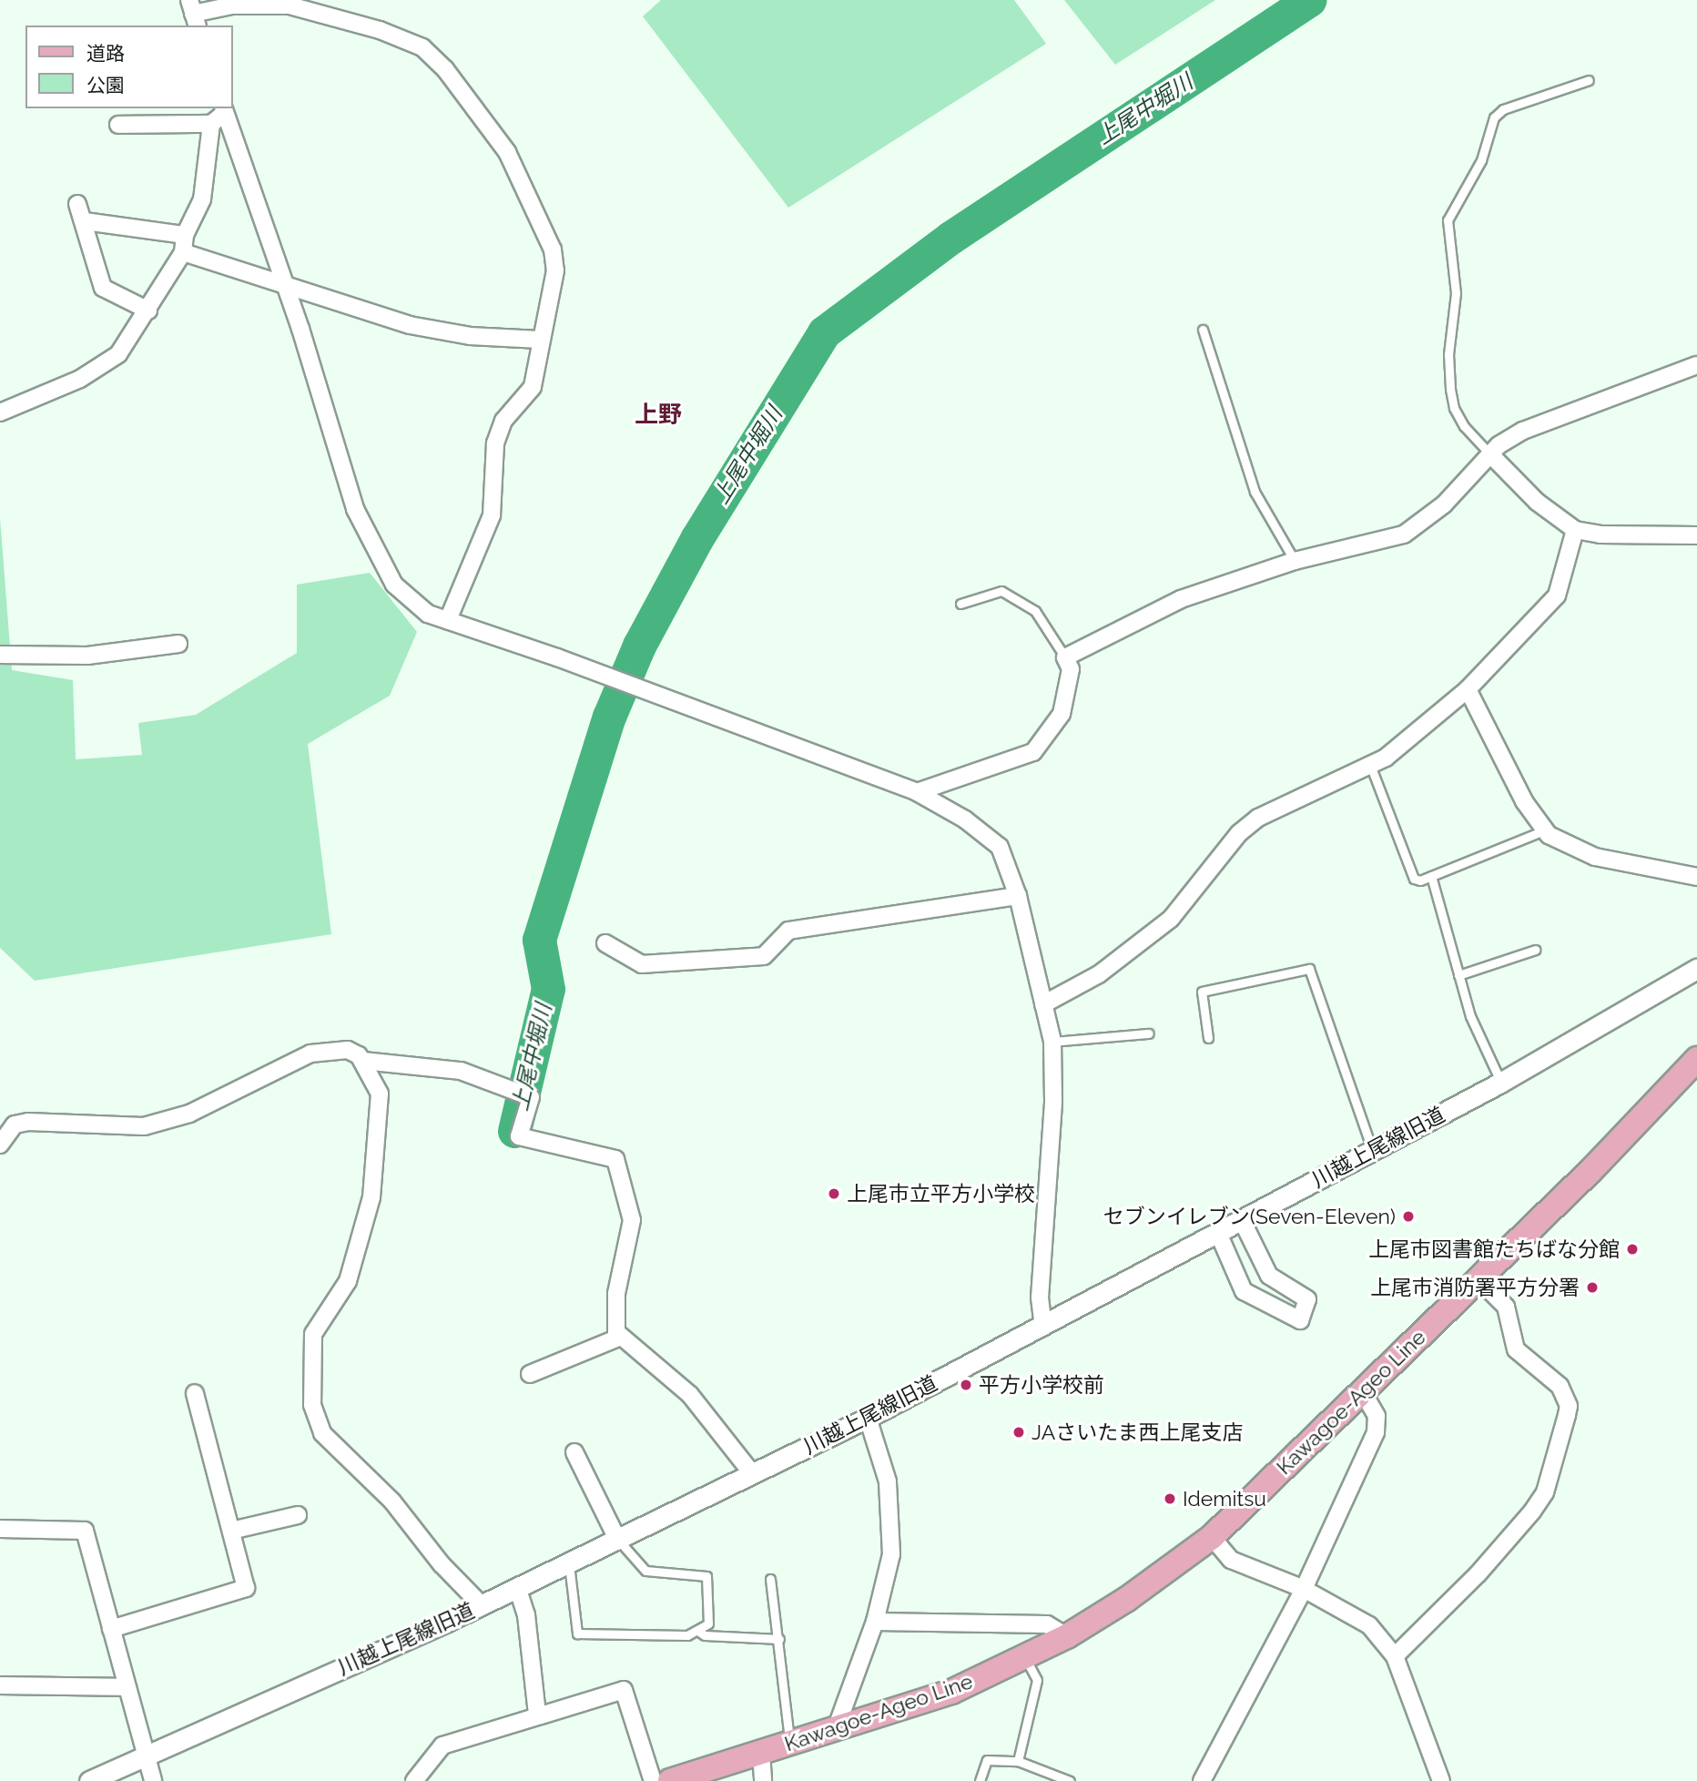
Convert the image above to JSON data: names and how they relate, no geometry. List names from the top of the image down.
{
  "streets": {
    "main road": ["Kawagoe-Ageo Line"],
    "street": ["川越上尾線旧道"]
  },
  "districts": ["上野"],
  "water": ["上尾中堀川"],
  "places": [
    "上尾市立平方小学校",
    "セブンイレブン(Seven-Eleven)",
    "上尾市図書館たちばな分館",
    "上尾市消防署平方分署",
    "平方小学校前",
    "JAさいたま西上尾支店",
    "Idemitsu"
  ],
  "legend": ["道路", "公園"]
}
